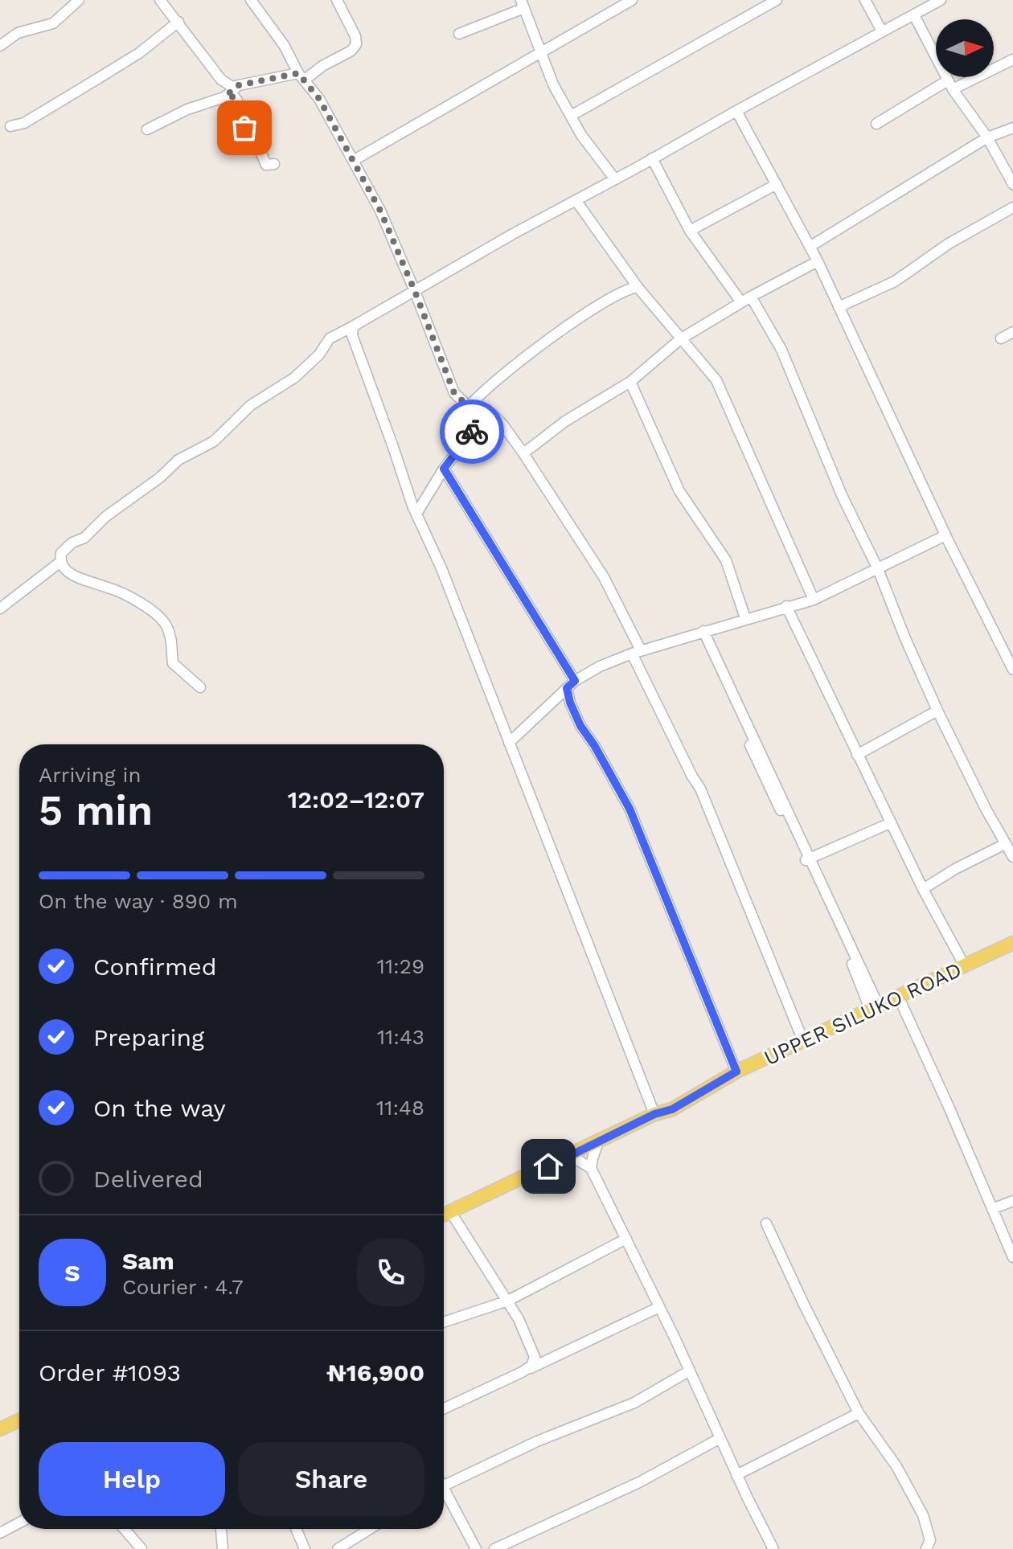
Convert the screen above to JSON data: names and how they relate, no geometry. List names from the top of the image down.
{
  "streets": {
    "main road": ["UPPER SILUKO ROAD"]
  },
  "north": "right",
  "page": {
    "heading": ["5 min", "Arriving in", "12:02–12:07"],
    "panel": [
      "Sam",
      "Courier · 4.7",
      "Order #1093",
      "₦16,900"
    ],
    "bar": "On the way · 890 m",
    "list": [
      ["Confirmed", "11:29"],
      ["Preparing", "11:43"],
      ["On the way", "11:48"],
      "Delivered"
    ],
    "round": "S",
    "buttons": ["Help", "Share"]
  }
}
